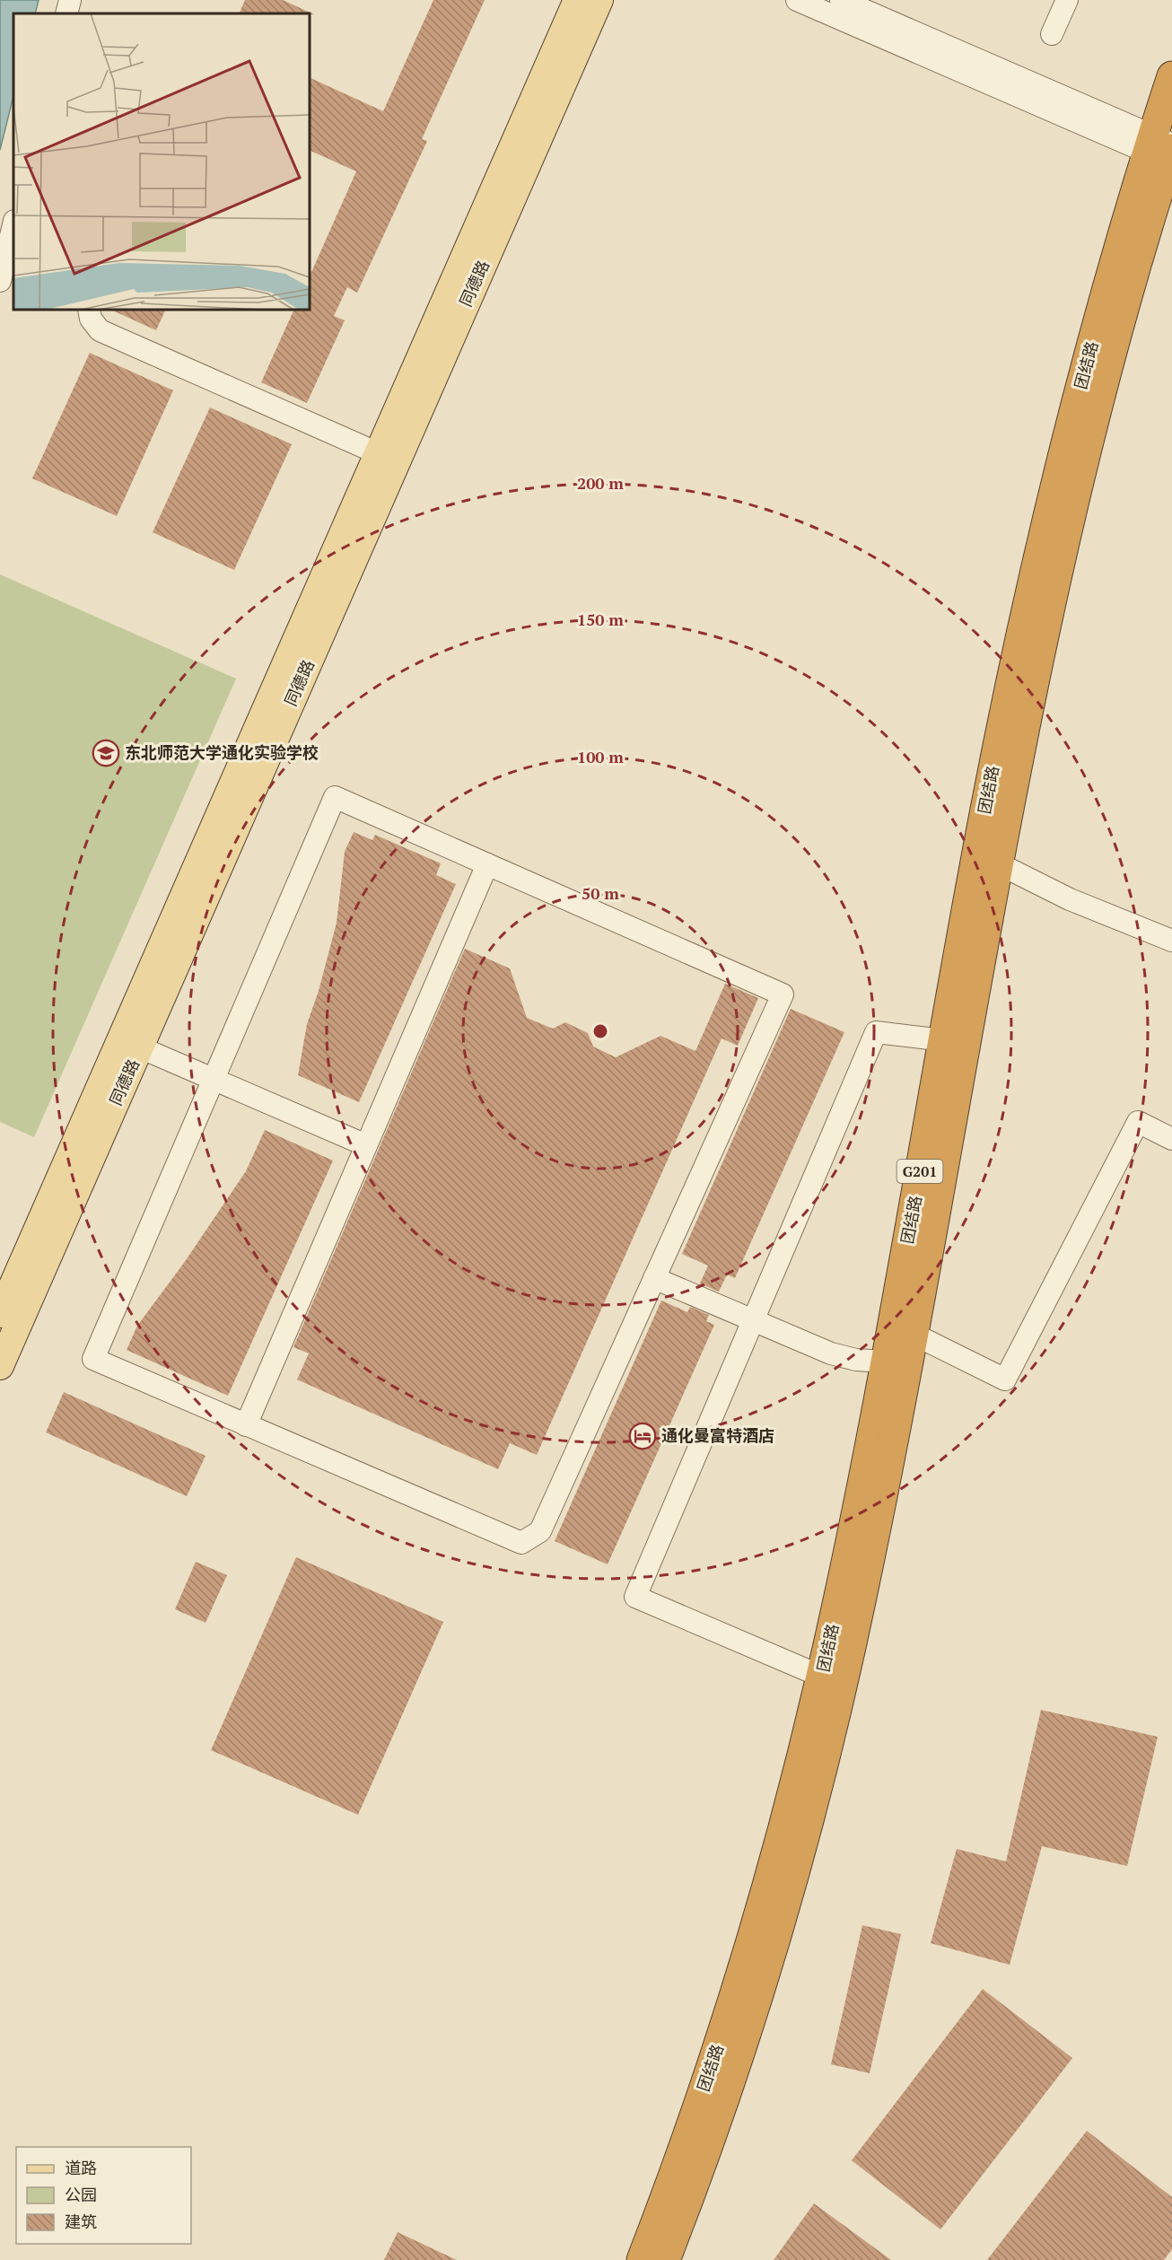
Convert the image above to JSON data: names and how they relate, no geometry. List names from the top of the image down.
{
  "streets": {
    "highway": ["团结路", "G201"],
    "main road": ["同德路"]
  },
  "places": {
    "school or university": ["东北师范大学通化实验学校"],
    "hotel": ["通化曼富特酒店"]
  },
  "legend": ["道路", "公园", "建筑"],
  "rings": [
    "200 m",
    "150 m",
    "100 m",
    "50 m"
  ]
}
